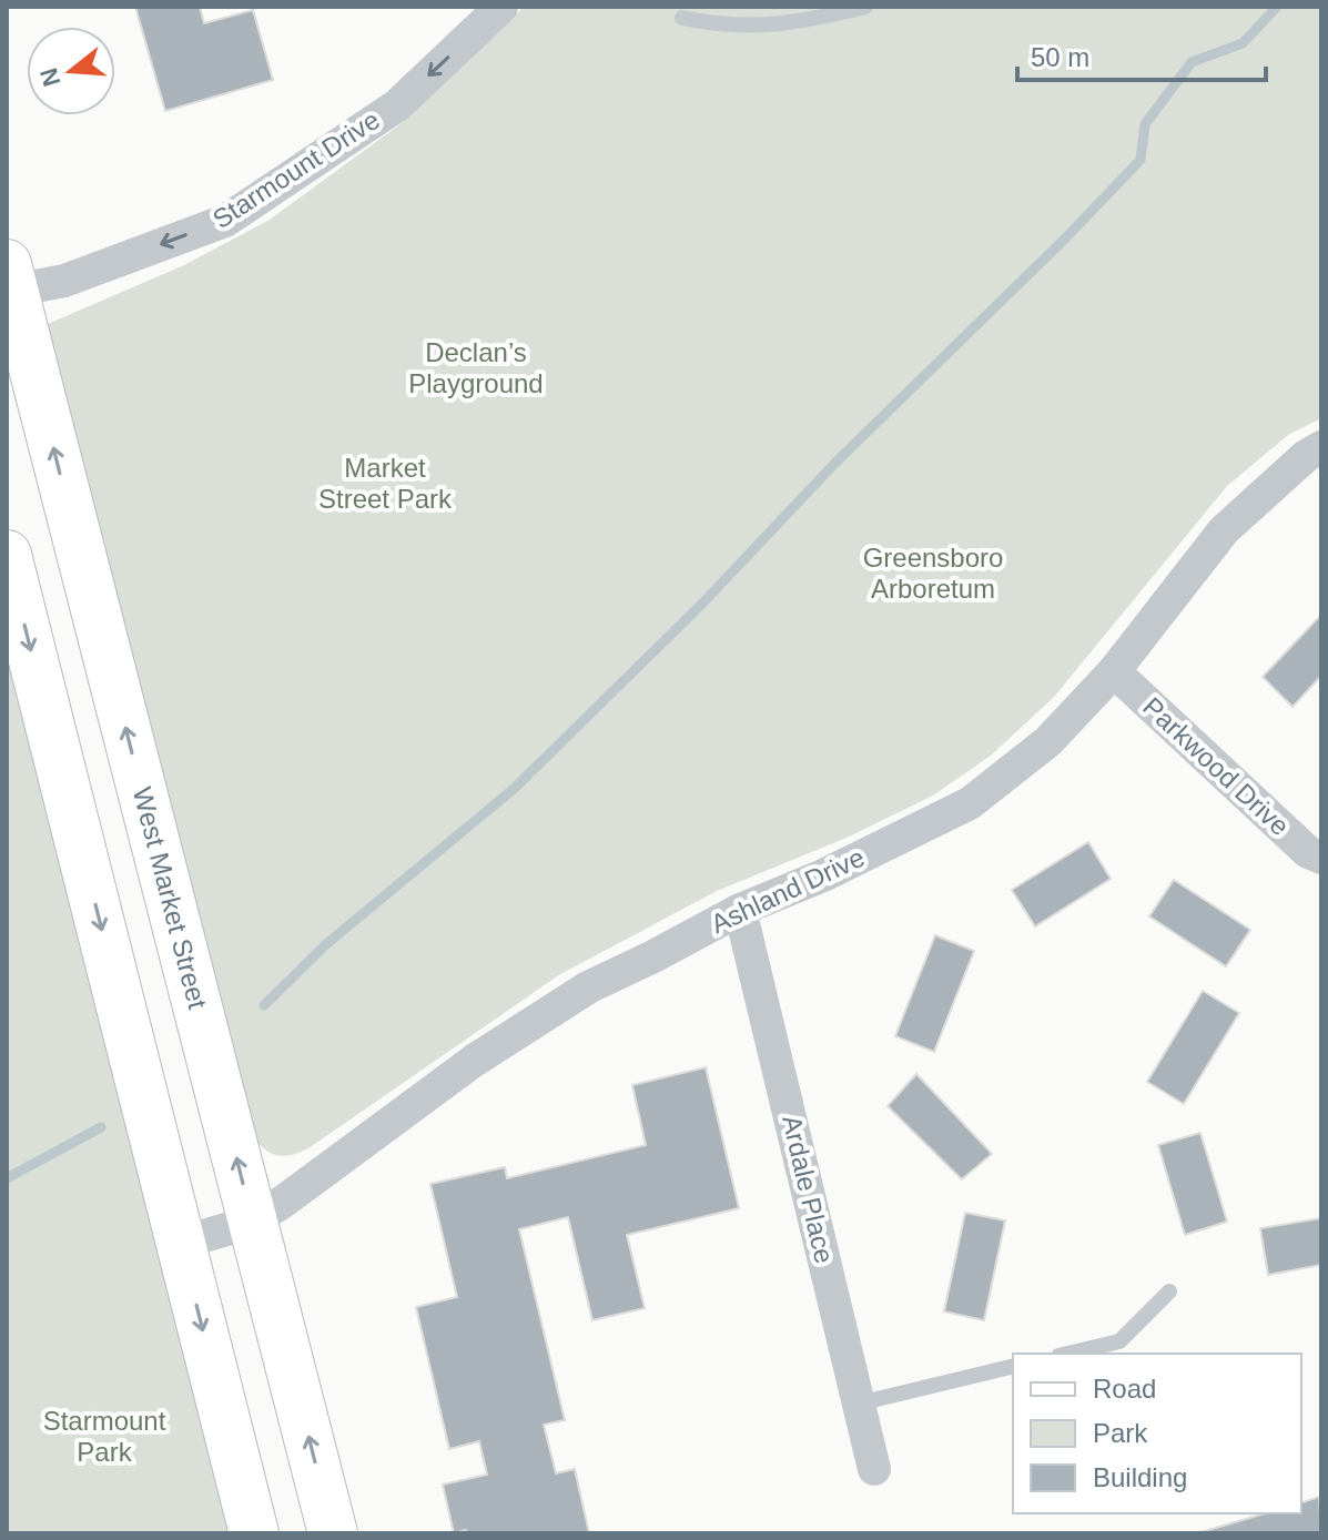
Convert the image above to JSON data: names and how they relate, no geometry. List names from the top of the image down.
{
  "streets": {
    "main road": ["West Market Street"],
    "street": [
      "Starmount Drive",
      "Parkwood Drive",
      "Ashland Drive",
      "Ardale Place"
    ]
  },
  "crossings": [
    ["Starmount Drive", "West Market Street"],
    ["Parkwood Drive", "Ashland Drive"],
    ["Ashland Drive", "West Market Street"],
    ["Ashland Drive", "Ardale Place"]
  ],
  "one_way": ["Starmount Drive"],
  "parks": [
    "Declan’s Playground",
    "Market Street Park",
    "Greensboro Arboretum",
    "Starmount Park"
  ],
  "legend": ["Road", "Park", "Building"],
  "scale_bar": "50 m",
  "north": "left"
}
